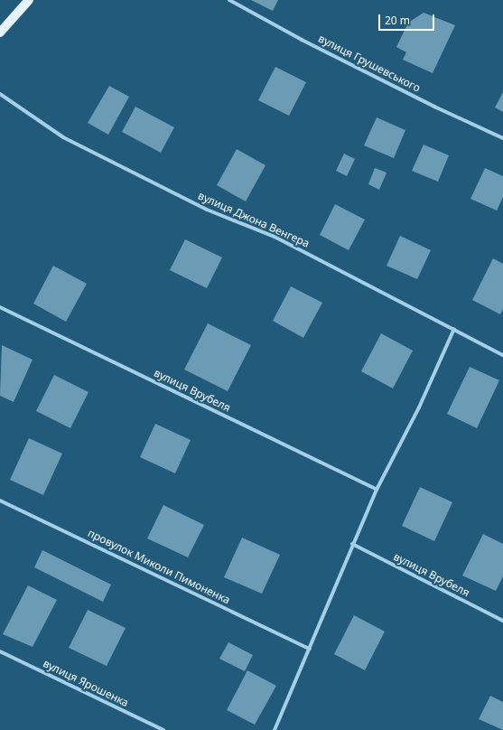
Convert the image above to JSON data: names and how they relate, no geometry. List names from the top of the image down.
{
  "streets": {
    "street": [
      "вулиця Грушевського",
      "вулиця Джона Венгера",
      "вулиця Врубеля",
      "провулок Миколи Пимоненка",
      "вулиця Ярошенка"
    ]
  },
  "scale_bar": "20 m"
}
